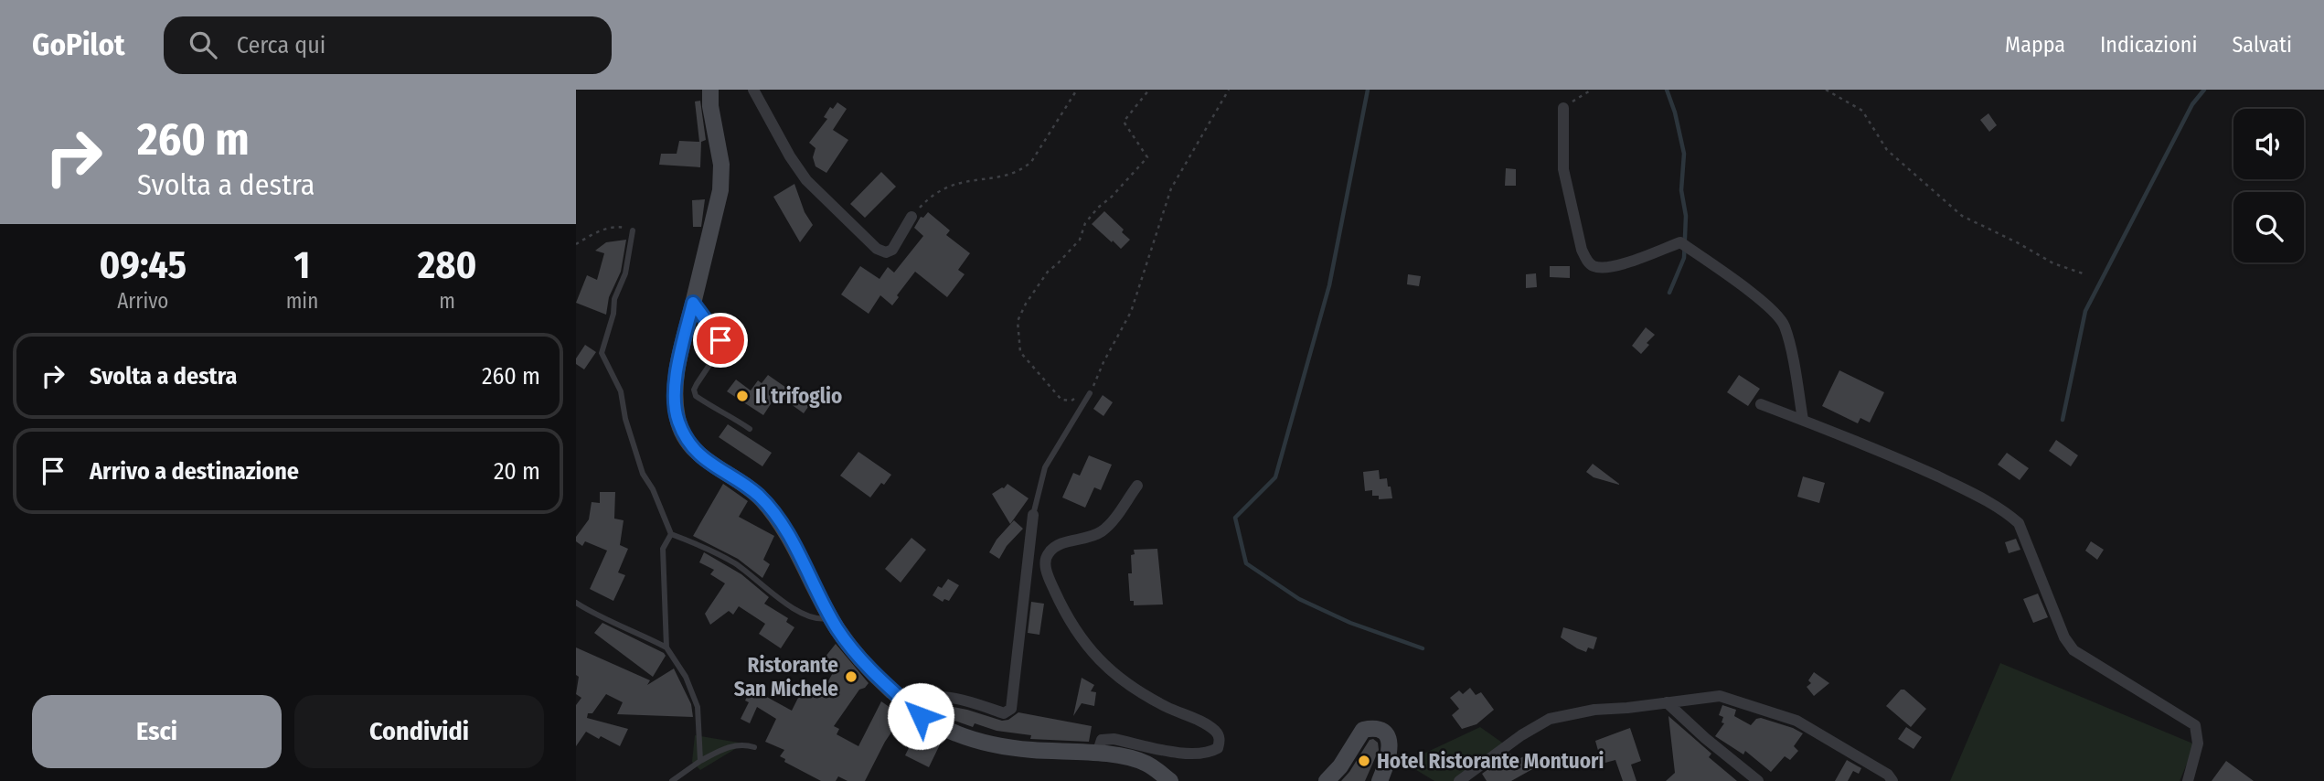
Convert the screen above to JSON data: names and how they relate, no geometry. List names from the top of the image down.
{
  "places": ["Il trifoglio", "Ristorante San Michele", "Hotel Ristorante Montuori"],
  "page": {
    "header": "GoPilot",
    "search": "Cerca qui",
    "nav": ["Mappa", "Indicazioni", "Salvati"],
    "turn": ["260 m", "Svolta a destra"],
    "eta": [
      "09:45",
      "Arrivo",
      "1",
      "min",
      "280",
      "m"
    ],
    "list": [
      {
        "name": "Svolta a destra",
        "value": "260 m"
      },
      {
        "name": "Arrivo a destinazione",
        "value": "20 m"
      }
    ],
    "buttons": ["Esci", "Condividi"]
  }
}
